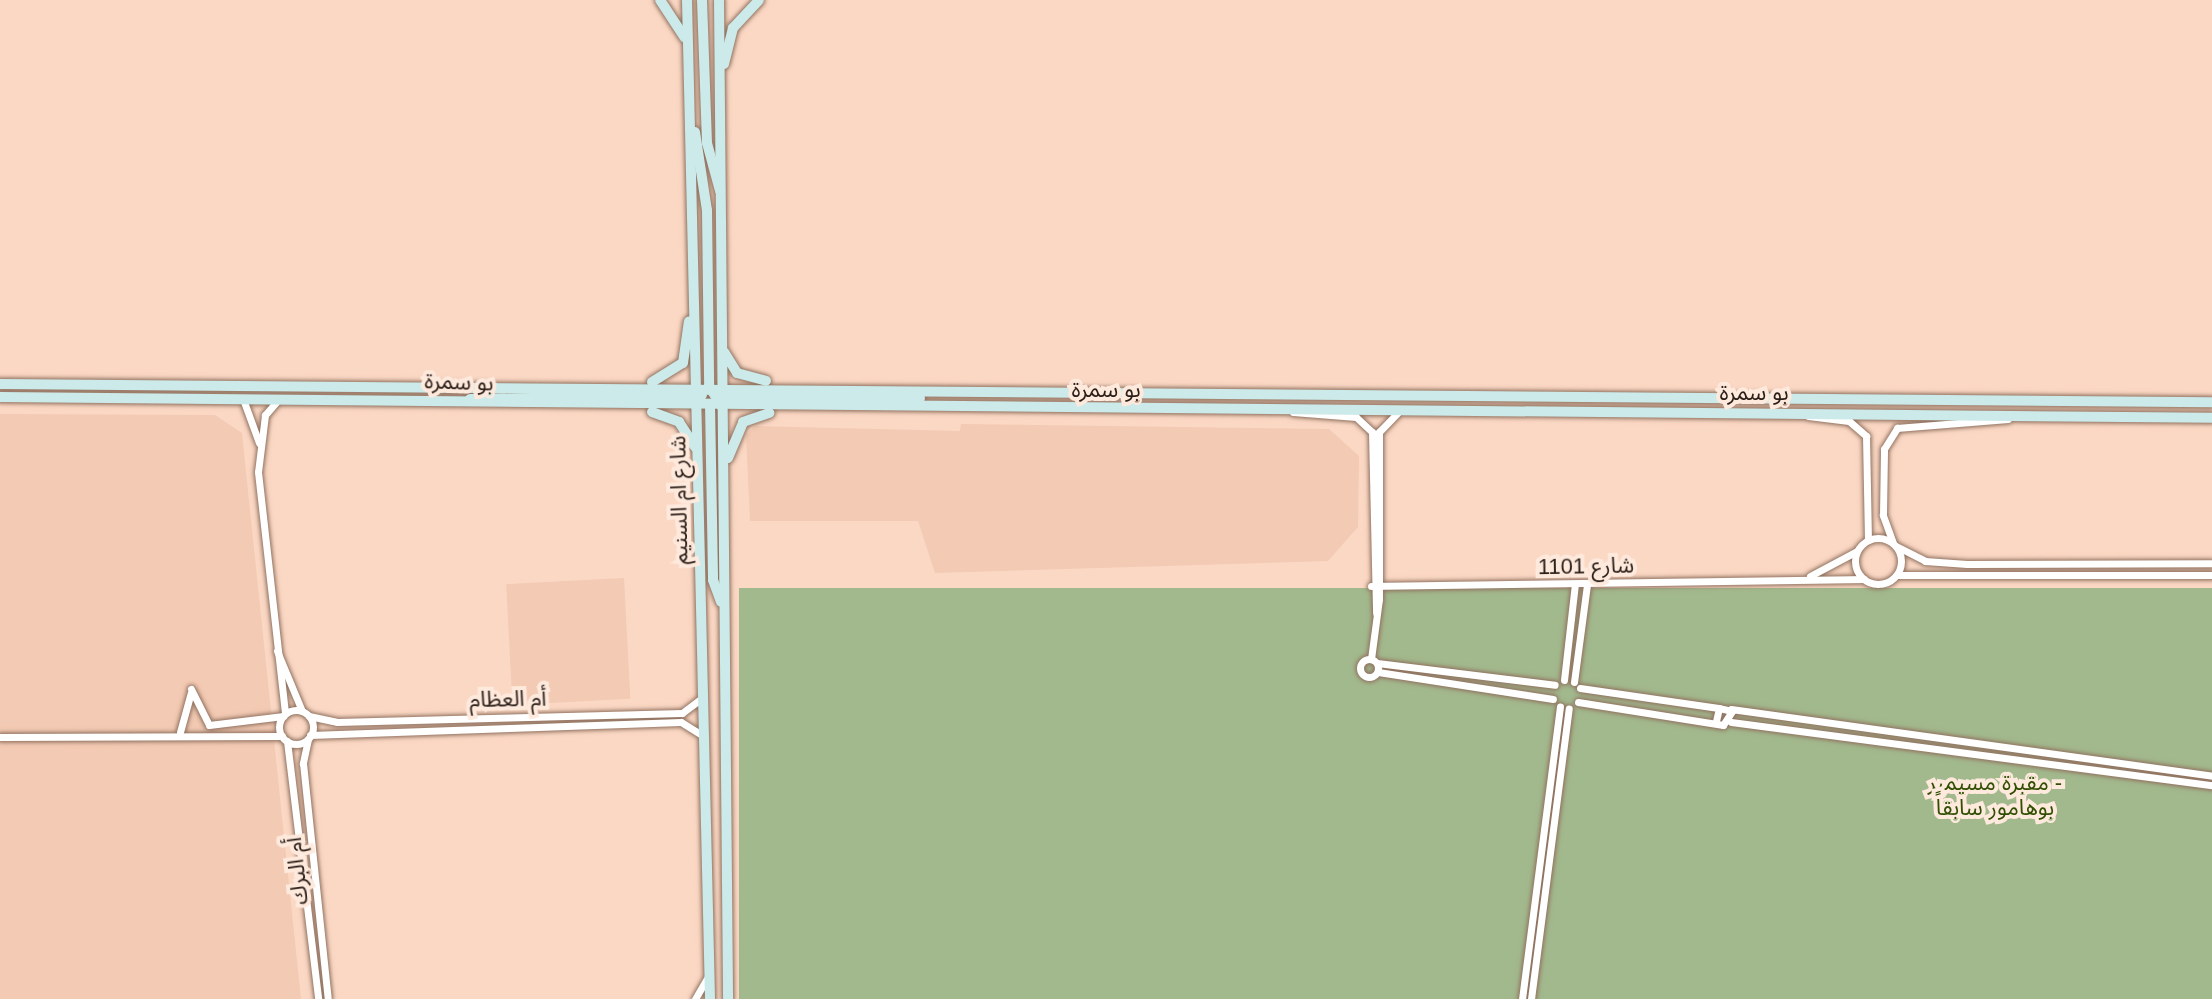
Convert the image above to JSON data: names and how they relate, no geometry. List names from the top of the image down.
{
  "streets": {
    "street": [
      "بو سمرة",
      "شارع ام السنيم",
      "شارع 1101",
      "أم العظام",
      "أم البرك"
    ]
  },
  "crossings": [
    ["بو سمرة", "شارع ام السنيم"],
    ["شارع ام السنيم", "أم العظام"],
    ["أم العظام", "أم البرك"]
  ],
  "parks": ["مقبرة مسيمير - بوهامور سابقاً"]
}
